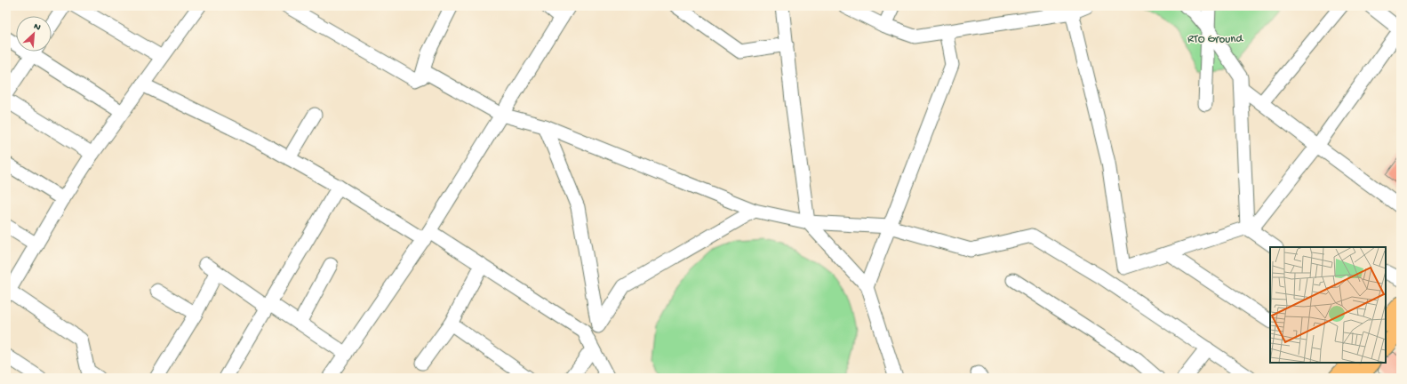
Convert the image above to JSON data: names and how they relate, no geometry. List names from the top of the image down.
{
  "parks": ["RTO Ground"],
  "north": "top right"
}
